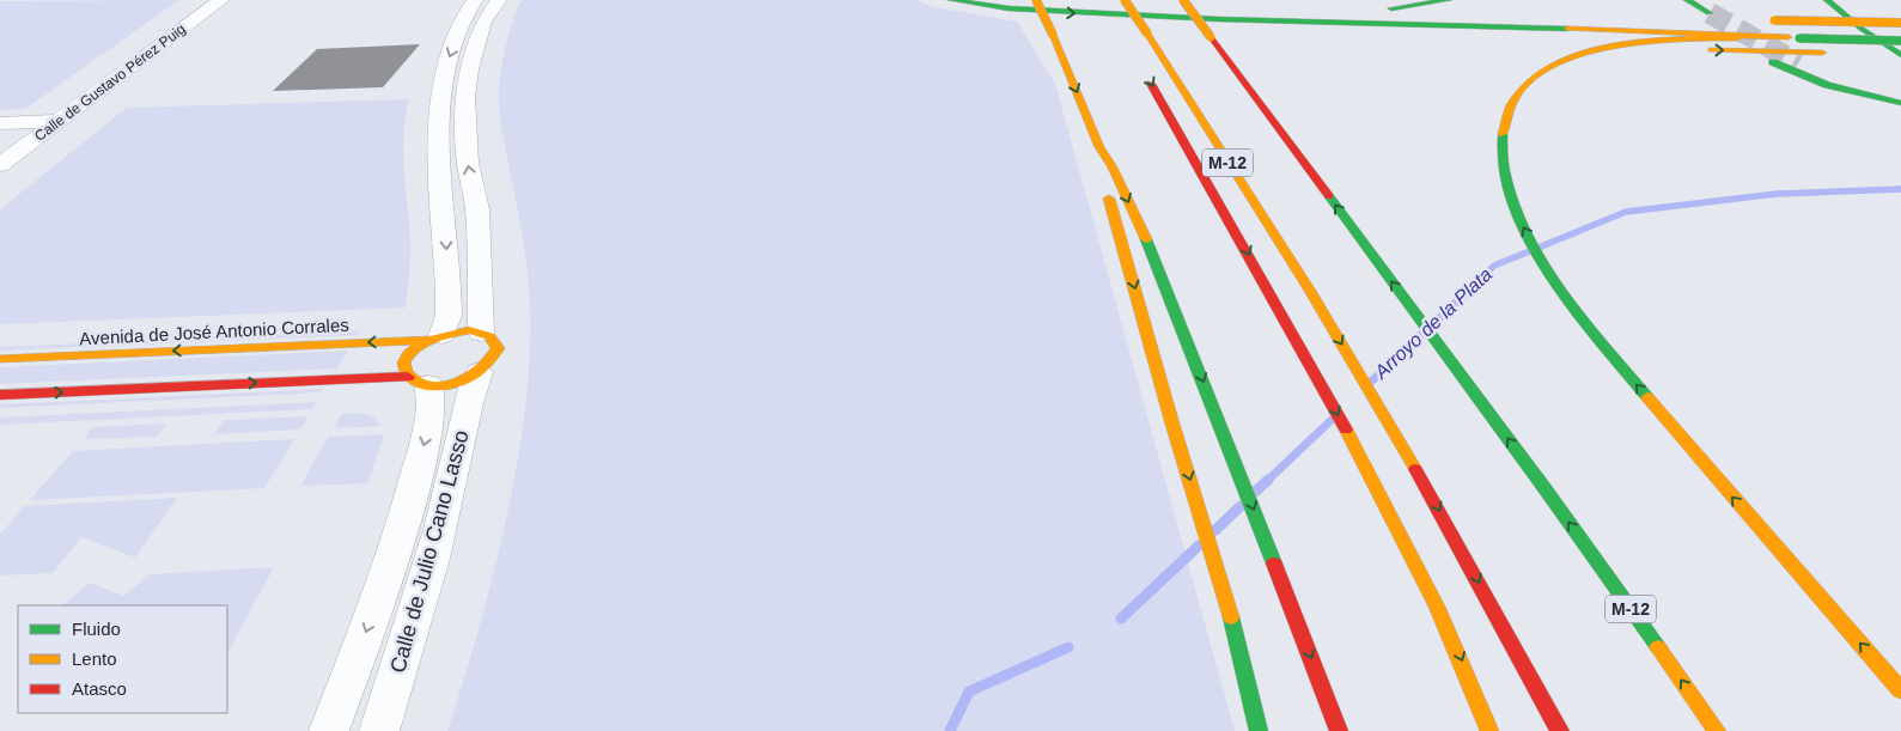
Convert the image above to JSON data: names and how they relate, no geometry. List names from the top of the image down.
{
  "streets": {
    "main road": ["M-12", "Avenida de José Antonio Corrales"],
    "street": ["Calle de Gustavo Pérez Puig", "Calle de Julio Cano Lasso"]
  },
  "water": ["Arroyo de la Plata"],
  "legend": ["Fluido", "Lento", "Atasco"]
}
